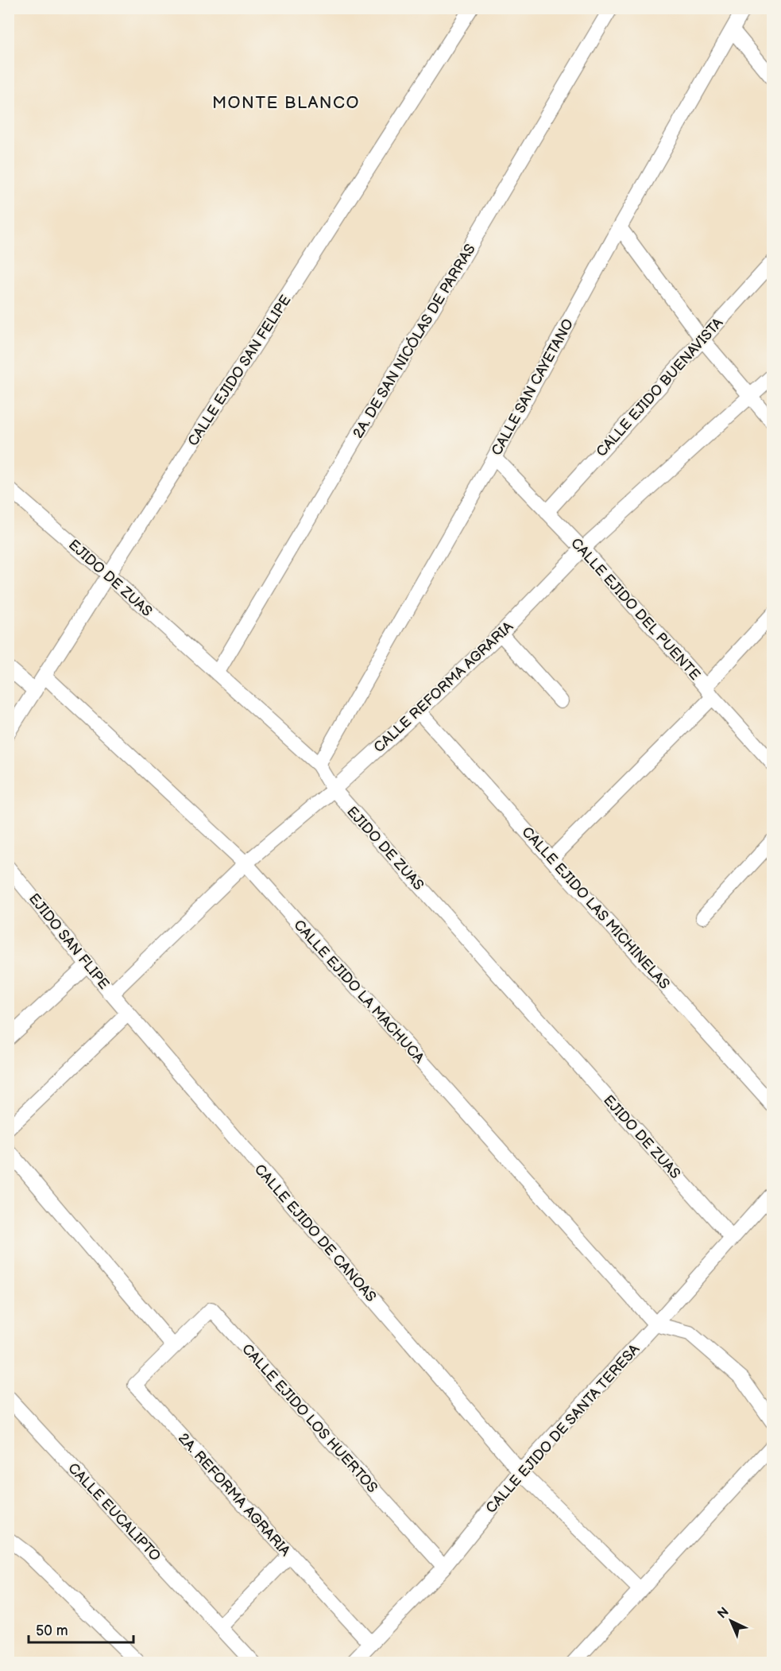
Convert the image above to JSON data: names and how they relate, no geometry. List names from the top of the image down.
{
  "streets": {
    "street": [
      "2A. DE SAN NICÓLAS DE PARRAS",
      "CALLE EJIDO SAN FELIPE",
      "CALLE SAN CAYETANO",
      "CALLE EJIDO BUENAVISTA",
      "EJIDO DE ZUAS",
      "CALLE EJIDO DEL PUENTE",
      "CALLE REFORMA AGRARIA",
      "CALLE EJIDO LAS MICHINELAS",
      "EJIDO SAN FLIPE",
      "CALLE EJIDO LA MACHUCA",
      "CALLE EJIDO DE CANOAS",
      "CALLE EJIDO LOS HUERTOS",
      "CALLE EJIDO DE SANTA TERESA",
      "2A. REFORMA AGRARIA",
      "CALLE EUCALIPTO"
    ]
  },
  "crossings": [
    ["2A. DE SAN NICÓLAS DE PARRAS", "EJIDO DE ZUAS"],
    ["CALLE EJIDO SAN FELIPE", "EJIDO DE ZUAS"],
    ["CALLE EJIDO SAN FELIPE", "CALLE EJIDO LA MACHUCA"],
    ["CALLE SAN CAYETANO", "EJIDO DE ZUAS"],
    ["CALLE SAN CAYETANO", "CALLE EJIDO DEL PUENTE"],
    ["CALLE EJIDO BUENAVISTA", "CALLE EJIDO DEL PUENTE"],
    ["EJIDO DE ZUAS", "CALLE REFORMA AGRARIA"],
    ["EJIDO DE ZUAS", "CALLE EJIDO DE SANTA TERESA"],
    ["CALLE EJIDO DEL PUENTE", "CALLE REFORMA AGRARIA"],
    ["CALLE REFORMA AGRARIA", "CALLE EJIDO LAS MICHINELAS"],
    ["CALLE REFORMA AGRARIA", "EJIDO SAN FLIPE"],
    ["CALLE REFORMA AGRARIA", "CALLE EJIDO LA MACHUCA"],
    ["CALLE REFORMA AGRARIA", "CALLE EJIDO DE CANOAS"],
    ["EJIDO SAN FLIPE", "CALLE EJIDO DE CANOAS"],
    ["CALLE EJIDO LA MACHUCA", "CALLE EJIDO DE SANTA TERESA"],
    ["CALLE EJIDO DE CANOAS", "CALLE EJIDO DE SANTA TERESA"],
    ["CALLE EJIDO LOS HUERTOS", "CALLE EJIDO DE SANTA TERESA"],
    ["CALLE EJIDO LOS HUERTOS", "2A. REFORMA AGRARIA"],
    ["CALLE EJIDO DE SANTA TERESA", "2A. REFORMA AGRARIA"]
  ],
  "districts": ["MONTE BLANCO"],
  "scale_bar": "50 m",
  "north": "top left"
}
